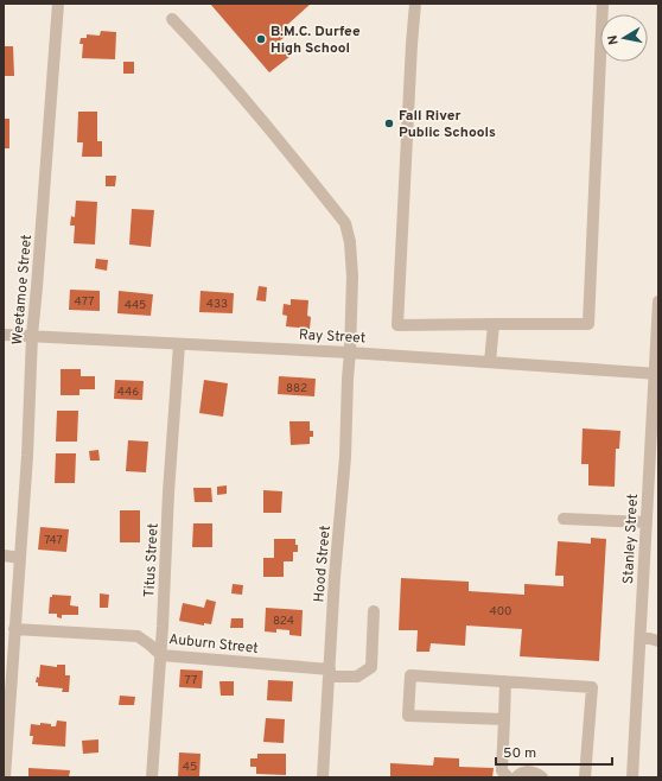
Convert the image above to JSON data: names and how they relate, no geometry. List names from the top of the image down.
{
  "streets": {
    "street": [
      "Weetamoe Street",
      "Ray Street",
      "Stanley Street",
      "Titus Street",
      "Hood Street",
      "Auburn Street"
    ]
  },
  "crossings": [
    ["Weetamoe Street", "Ray Street"],
    ["Weetamoe Street", "Auburn Street"],
    ["Ray Street", "Stanley Street"],
    ["Ray Street", "Titus Street"],
    ["Ray Street", "Hood Street"],
    ["Titus Street", "Auburn Street"],
    ["Hood Street", "Auburn Street"]
  ],
  "places": ["B.M.C. Durfee High School", "Fall River Public Schools"],
  "house_numbers": [
    "477",
    "433",
    "445",
    "882",
    "446",
    "747",
    "400",
    "824",
    "77",
    "45"
  ],
  "scale_bar": "50 m",
  "north": "left"
}
